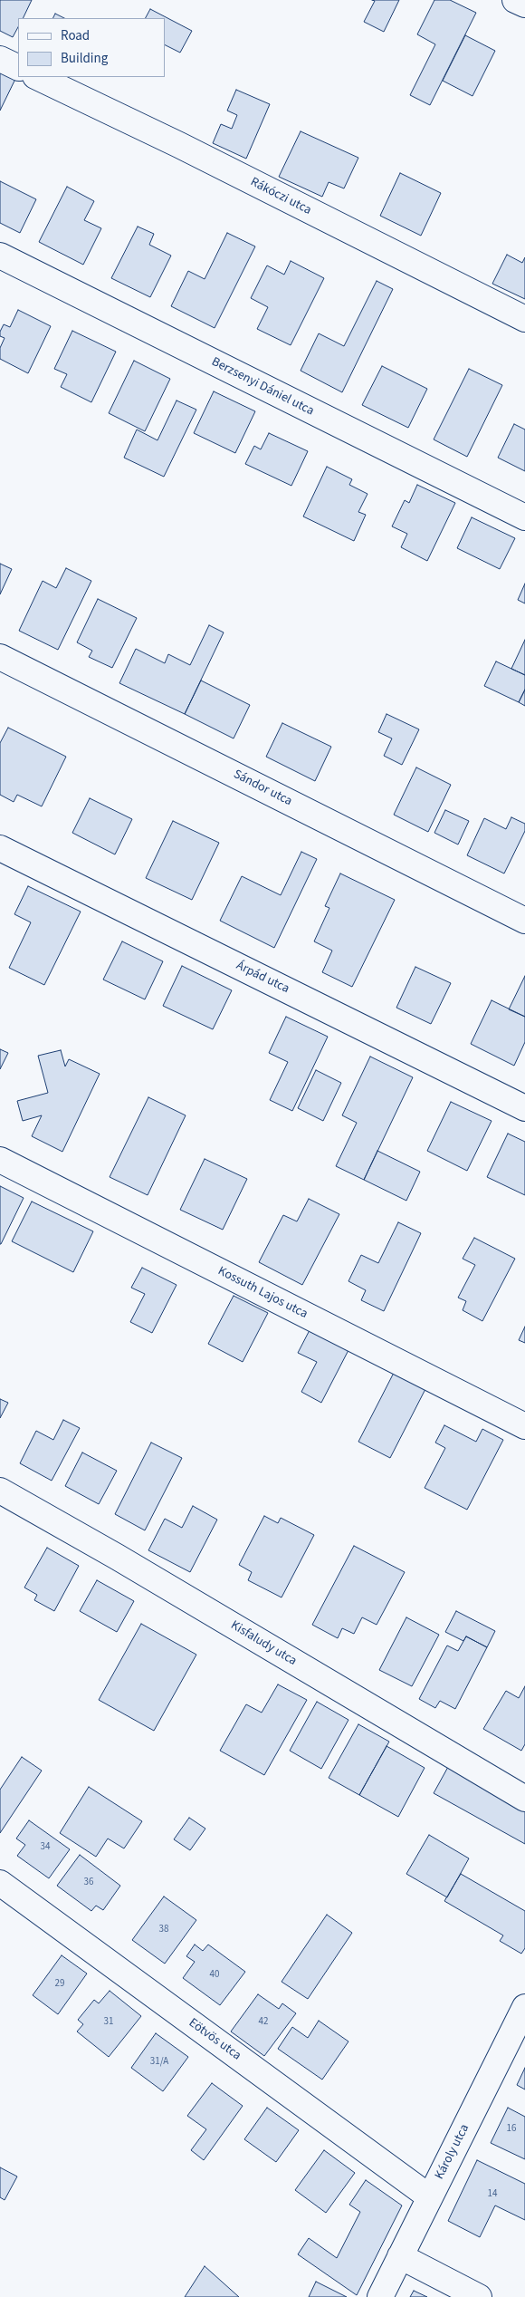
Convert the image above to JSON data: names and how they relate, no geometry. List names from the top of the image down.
{
  "streets": {
    "street": [
      "Rákóczi utca",
      "Berzsenyi Dániel utca",
      "Sándor utca",
      "Árpád utca",
      "Kossuth Lajos utca",
      "Kisfaludy utca",
      "Eötvös utca",
      "Károly utca"
    ]
  },
  "crossings": [
    ["Eötvös utca", "Károly utca"]
  ],
  "house_numbers": [
    "34",
    "36",
    "38",
    "40",
    "29",
    "31",
    "42",
    "31/A",
    "16",
    "14"
  ],
  "legend": ["Road", "Building"]
}
